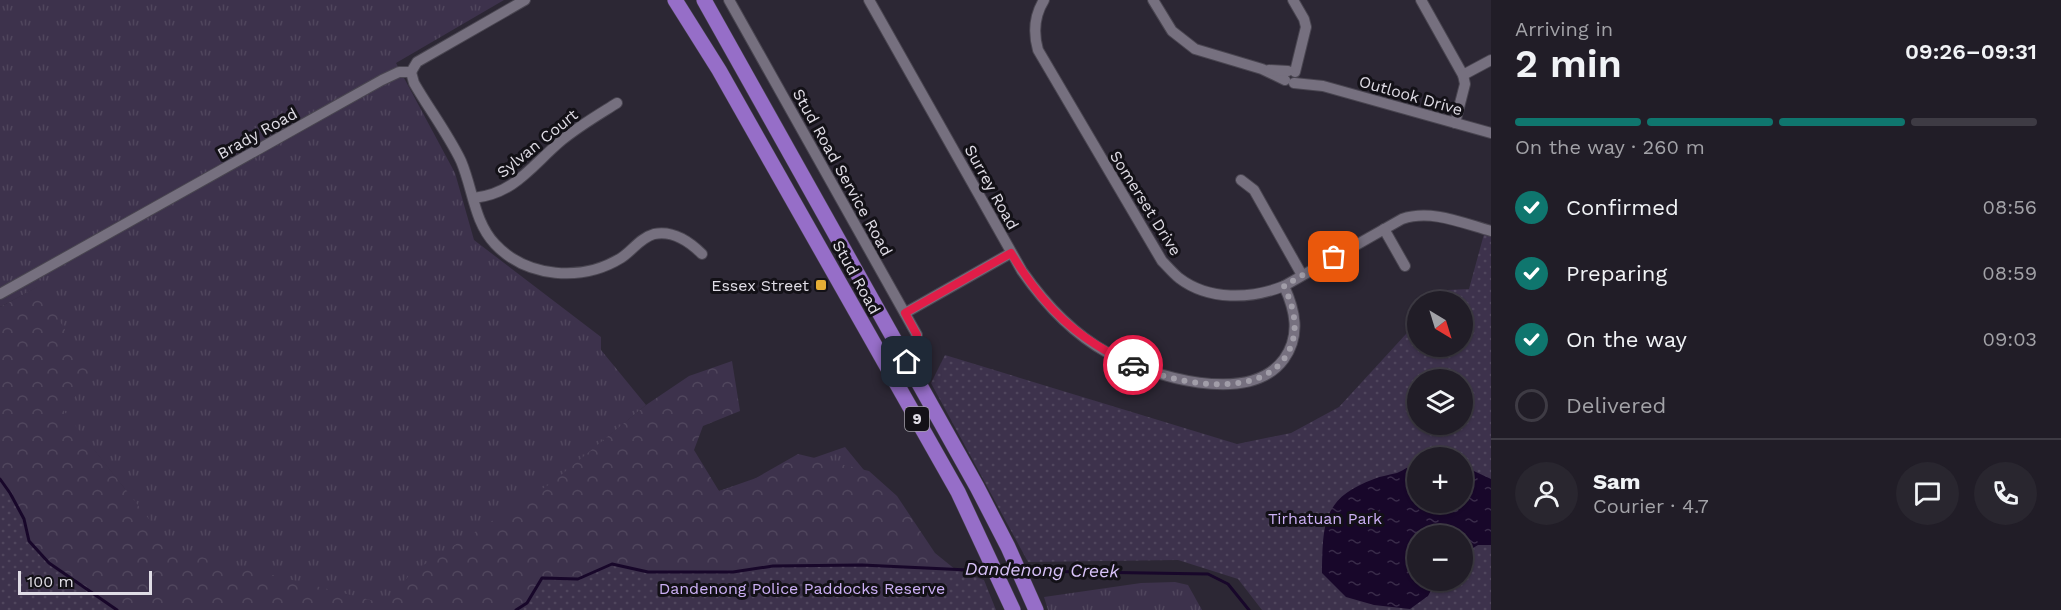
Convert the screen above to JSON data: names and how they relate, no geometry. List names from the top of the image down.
{
  "streets": {
    "highway": ["Stud Road", "9"],
    "street": [
      "Outlook Drive",
      "Brady Road",
      "Sylvan Court",
      "Stud Road Service Road",
      "Surrey Road",
      "Somerset Drive"
    ]
  },
  "crossings": [
    ["Stud Road Service Road", "Stud Road"],
    ["Surrey Road", "Somerset Drive"]
  ],
  "water": ["Dandenong Creek"],
  "parks": ["Tirhatuan Park", "Dandenong Police Paddocks Reserve"],
  "places": {
    "transit": ["Essex Street"]
  },
  "scale_bar": "100 m",
  "north": "bottom right",
  "page": {
    "heading": ["2 min", "Arriving in", "09:26–09:31"],
    "panel": ["Sam", "Courier · 4.7"],
    "bar": "On the way · 260 m",
    "list": [
      ["Confirmed", "08:56"],
      ["Preparing", "08:59"],
      ["On the way", "09:03"],
      "Delivered"
    ],
    "map_buttons": ["+", "−"],
    "scale": "100 m"
  }
}
